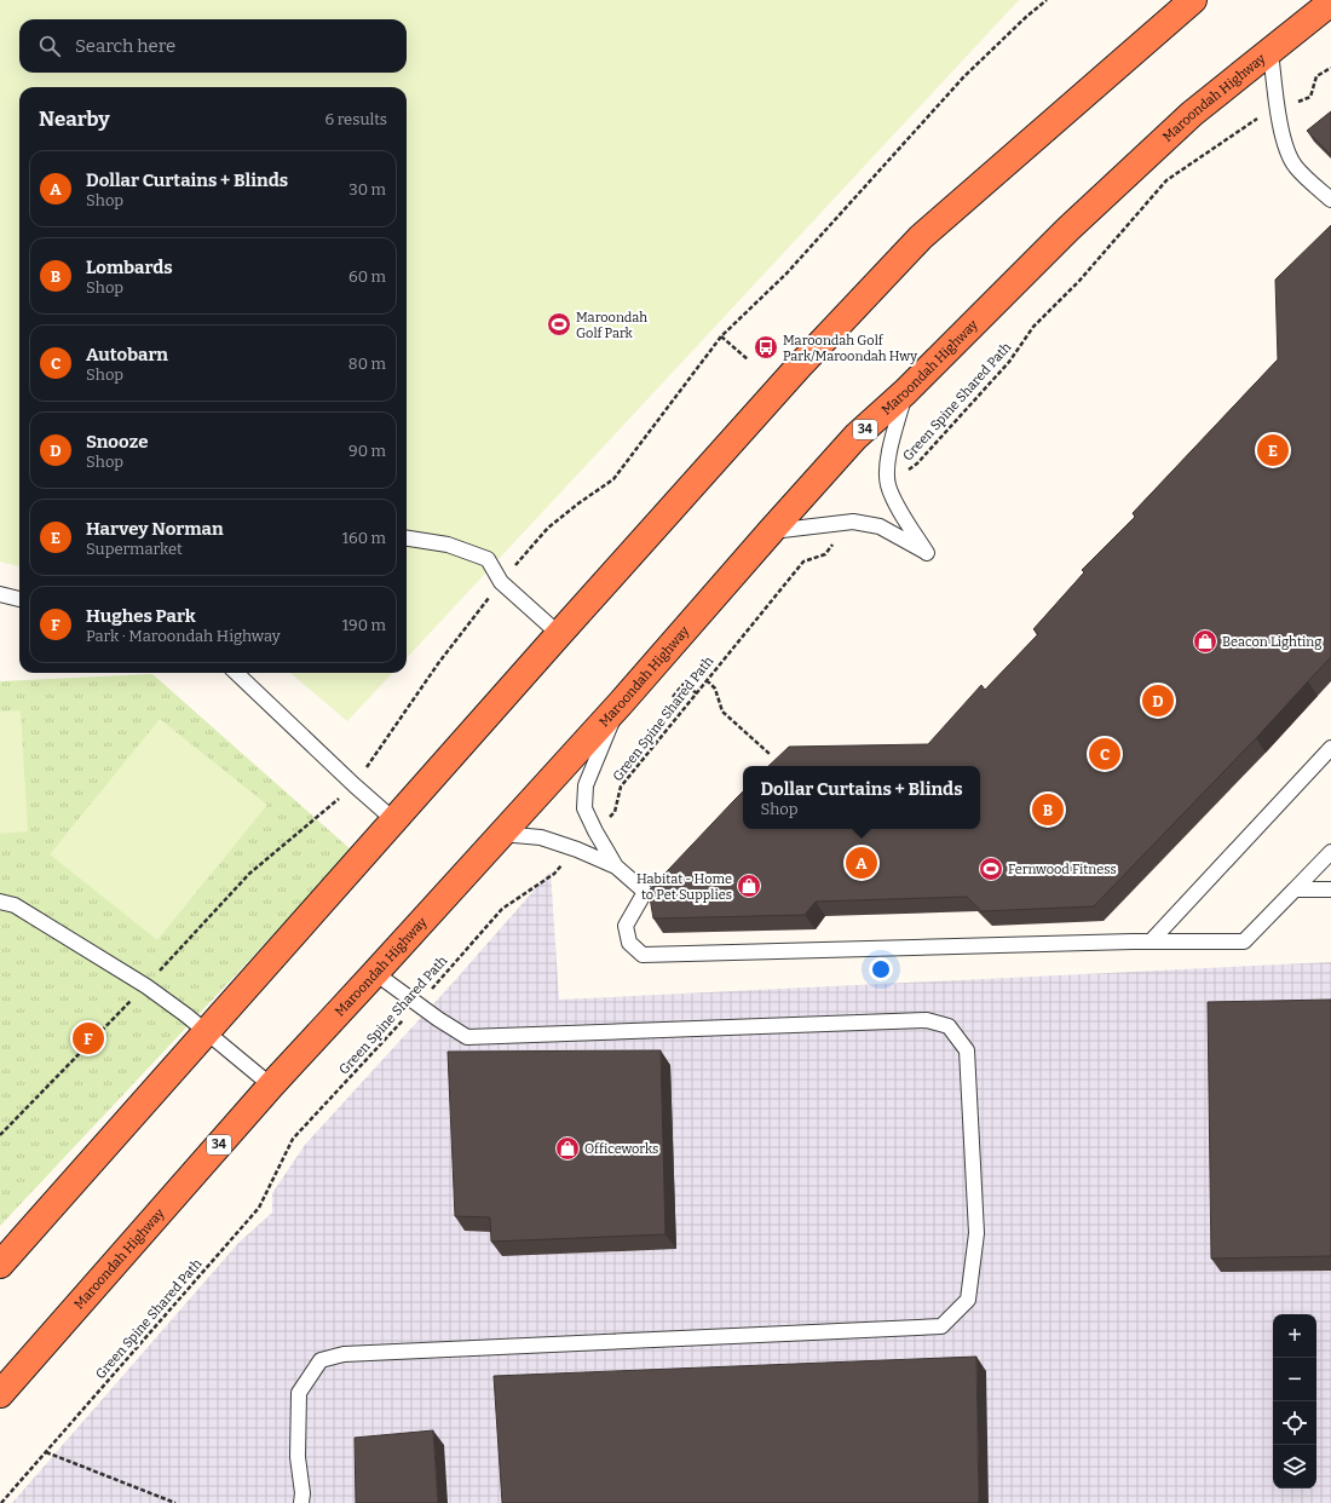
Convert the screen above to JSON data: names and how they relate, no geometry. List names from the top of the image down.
{
  "streets": {
    "highway": ["Maroondah Highway", "34"],
    "path": ["Green Spine Shared Path"]
  },
  "places": {
    "sports": ["Maroondah Golf Park", "Fernwood Fitness"],
    "bus stop": ["Maroondah Golf Park/Maroondah Hwy"],
    "shop": ["Beacon Lighting", "Habitat - Home to Pet Supplies", "Officeworks"]
  },
  "page": {
    "search": "Search here",
    "heading": ["Nearby", "6 results"],
    "list": [
      {
        "mark": "A",
        "name": "Dollar Curtains + Blinds",
        "note": "Shop",
        "value": "30 m"
      },
      {
        "mark": "B",
        "name": "Lombards",
        "note": "Shop",
        "value": "60 m"
      },
      {
        "mark": "C",
        "name": "Autobarn",
        "note": "Shop",
        "value": "80 m"
      },
      {
        "mark": "D",
        "name": "Snooze",
        "note": "Shop",
        "value": "90 m"
      },
      {
        "mark": "E",
        "name": "Harvey Norman",
        "note": "Supermarket",
        "value": "160 m"
      },
      {
        "mark": "F",
        "name": "Hughes Park",
        "note": "Park · Maroondah Highway",
        "value": "190 m"
      }
    ],
    "pins": [
      "E",
      "D",
      "C",
      "B",
      "A",
      "F"
    ],
    "popup": ["Dollar Curtains + Blinds", "Shop"],
    "map_buttons": ["+", "−"]
  }
}
